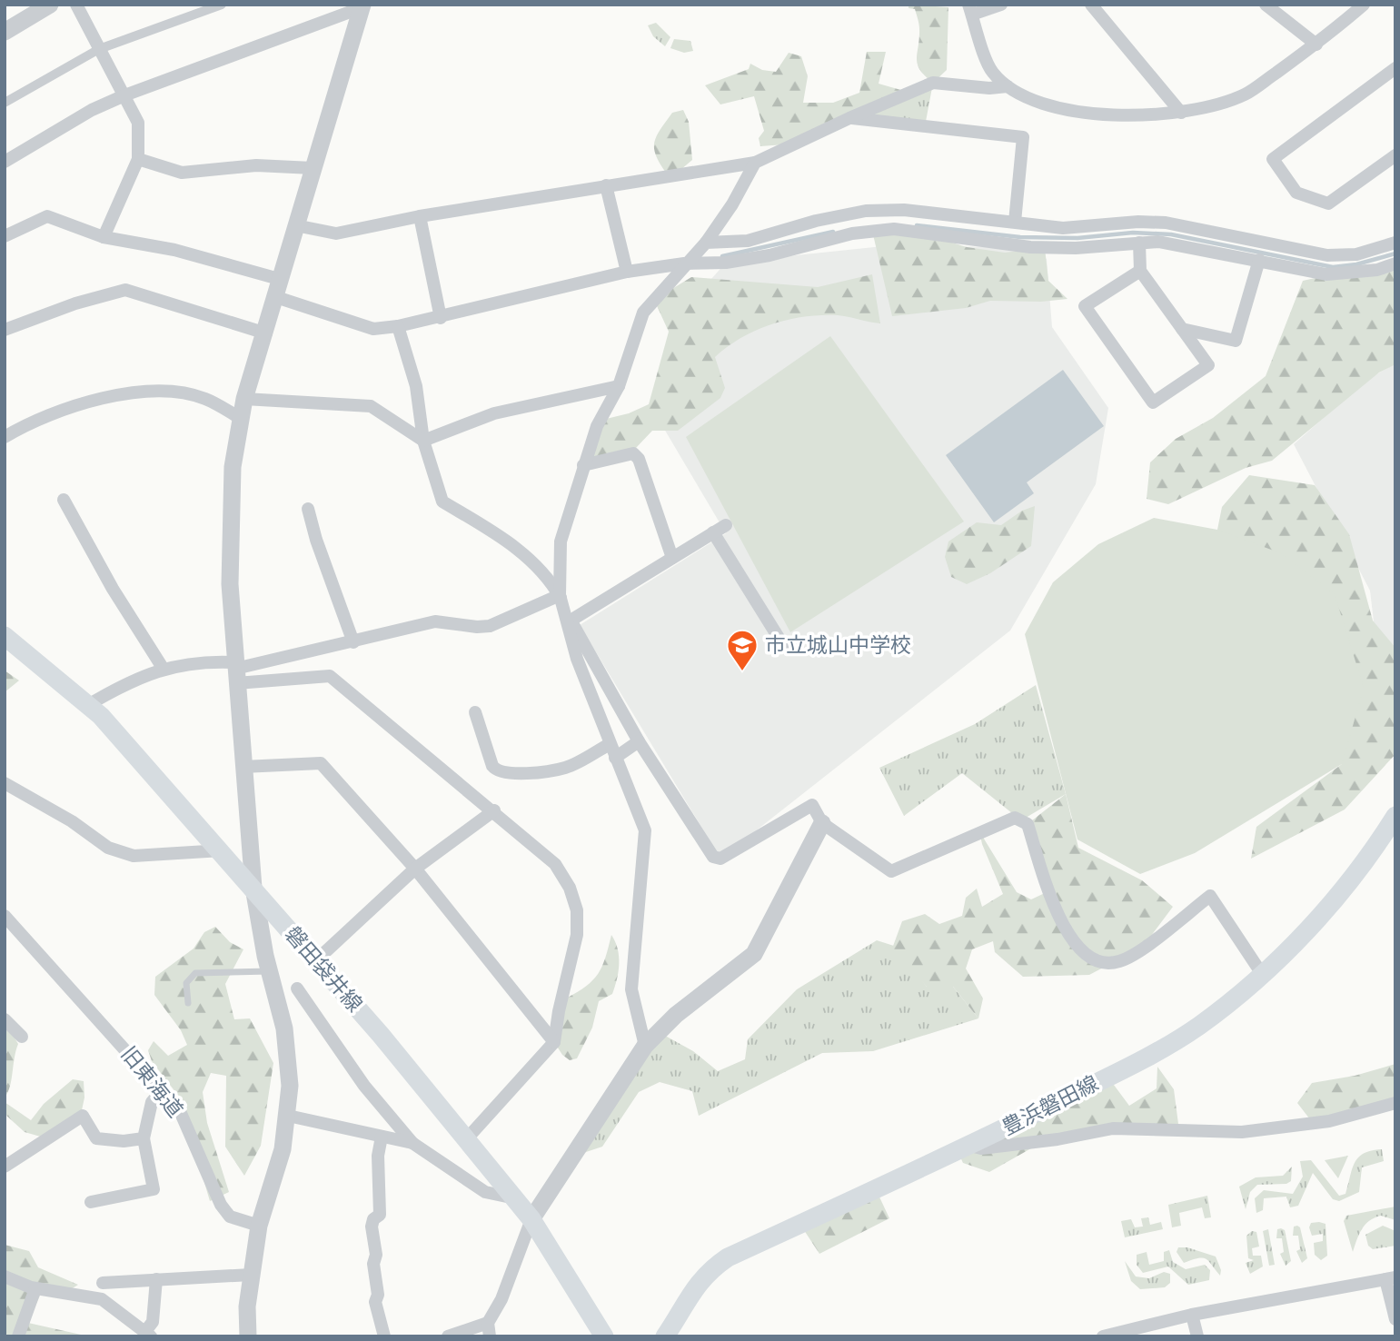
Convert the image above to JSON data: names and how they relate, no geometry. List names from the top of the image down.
{
  "streets": {
    "main road": ["磐田袋井線", "豊浜磐田線"],
    "street": ["旧東海道"]
  },
  "places": {
    "school or university": ["市立城山中学校"]
  }
}
